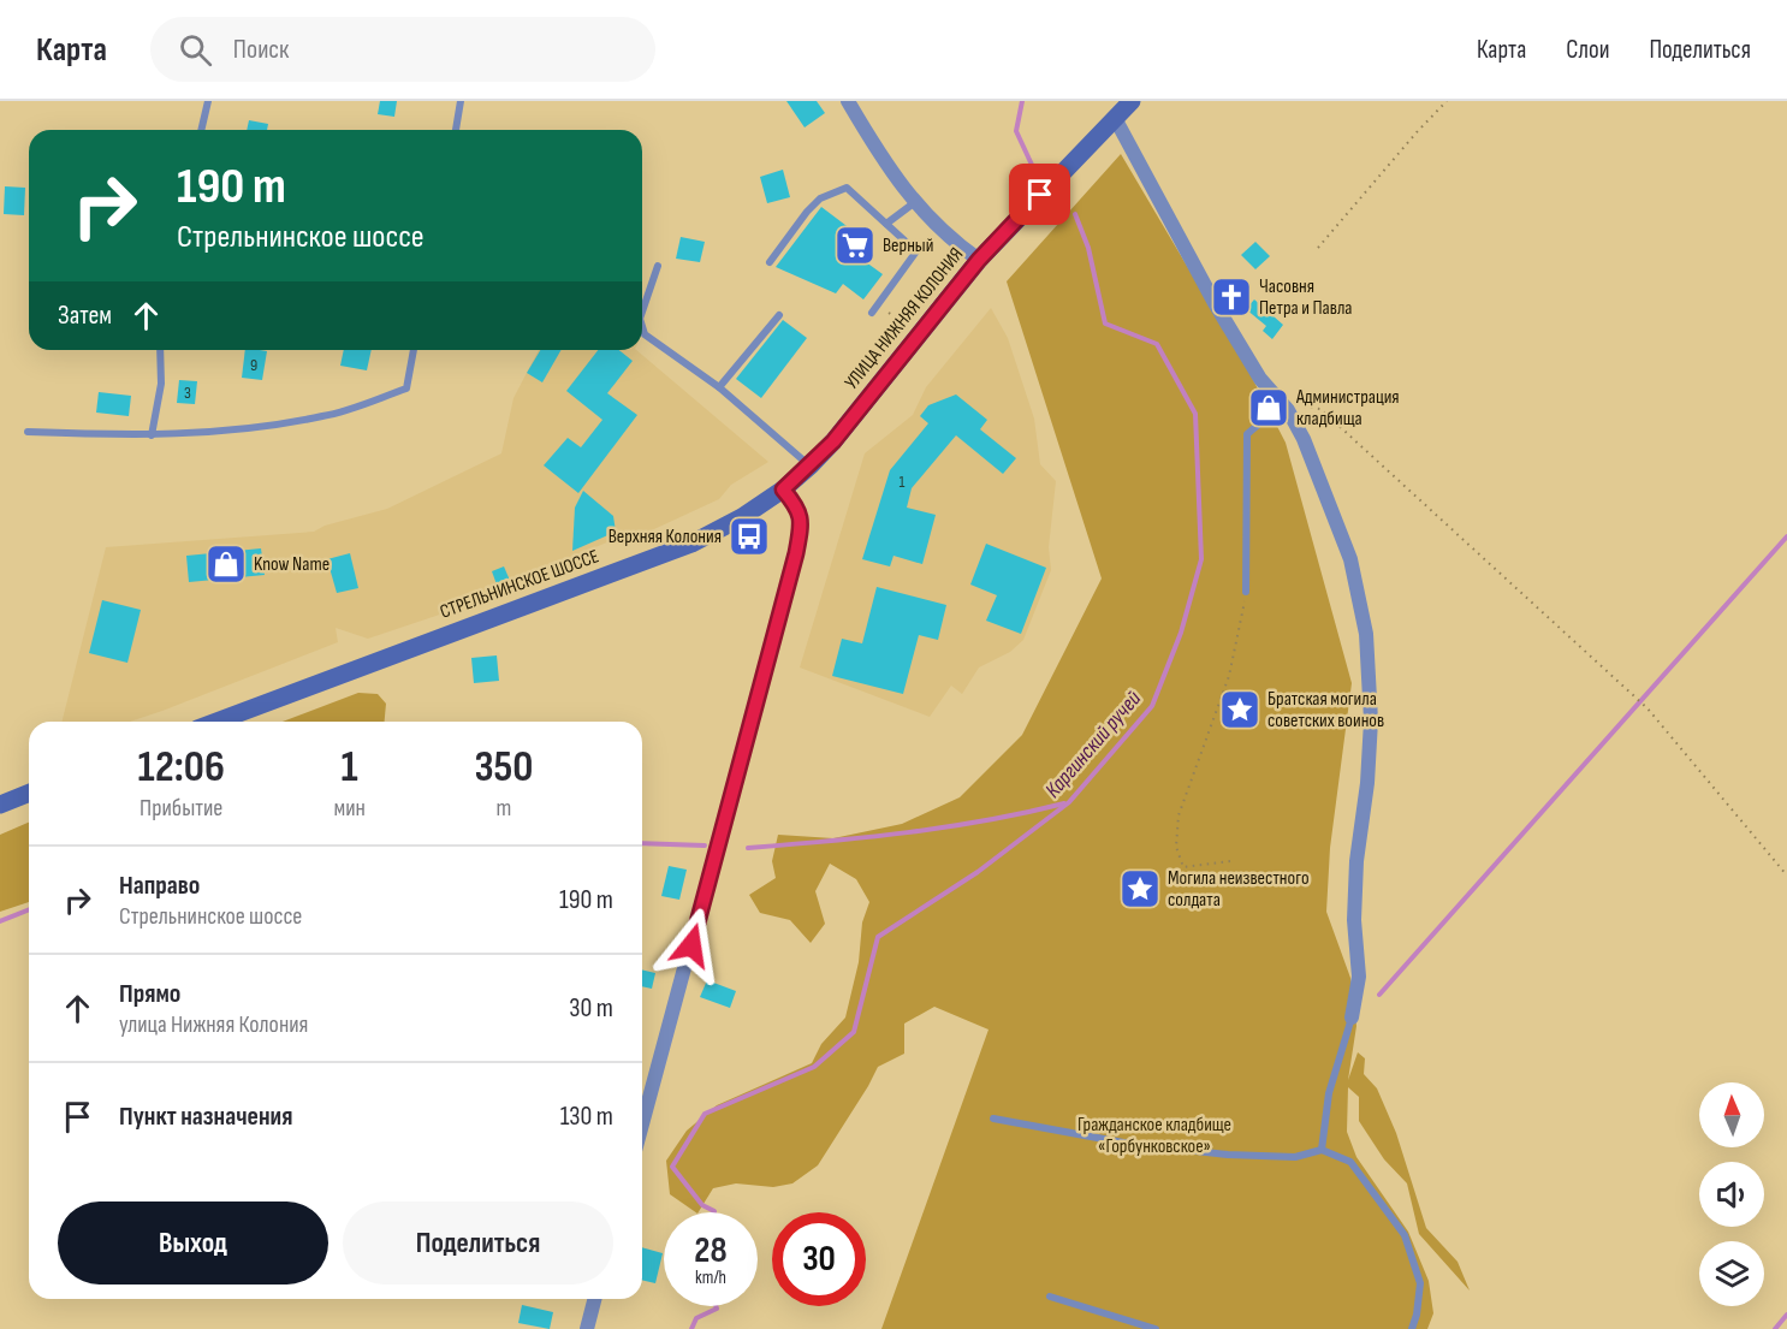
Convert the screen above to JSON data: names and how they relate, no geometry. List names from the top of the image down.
{
  "streets": {
    "main road": ["УЛИЦА НИЖНЯЯ КОЛОНИЯ", "СТРЕЛЬНИНСКОЕ ШОССЕ"]
  },
  "crossings": [
    ["УЛИЦА НИЖНЯЯ КОЛОНИЯ", "СТРЕЛЬНИНСКОЕ ШОССЕ"]
  ],
  "water": ["Каргинский ручей"],
  "parks": ["Гражданское кладбище «Горбунковское»"],
  "places": {
    "supermarket": ["Верный"],
    "church": ["Часовня Петра и Павла"],
    "shop": ["Администрация кладбища", "Know Name"],
    "bus stop": ["Верхняя Колония"],
    "place": ["Братская могила советских воинов", "Могила неизвестного солдата"]
  },
  "house_numbers": ["9", "3", "1"],
  "north": "top",
  "page": {
    "header": "Карта",
    "search": "Поиск",
    "nav": ["Карта", "Слои", "Поделиться"],
    "turn": ["190 m", "Стрельнинское шоссе"],
    "then": "Затем",
    "eta": [
      "12:06",
      "Прибытие",
      "1",
      "мин",
      "350",
      "m"
    ],
    "list": [
      {
        "name": "Направо",
        "note": "Стрельнинское шоссе",
        "value": "190 m"
      },
      {
        "name": "Прямо",
        "note": "улица Нижняя Колония",
        "value": "30 m"
      },
      {
        "name": "Пункт назначения",
        "value": "130 m"
      }
    ],
    "buttons": ["Выход", "Поделиться"],
    "speed": "28 km/h",
    "limit": "30"
  }
}
